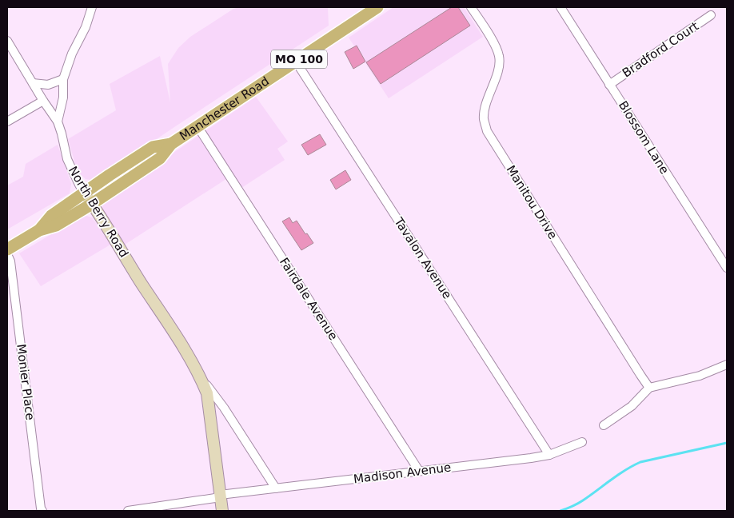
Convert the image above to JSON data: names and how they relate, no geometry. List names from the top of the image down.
{
  "streets": {
    "main road": ["MO 100", "Manchester Road", "North Berry Road"],
    "street": [
      "Bradford Court",
      "Blossom Lane",
      "Manitou Drive",
      "Tavalon Avenue",
      "Fairdale Avenue",
      "Monier Place",
      "Madison Avenue"
    ]
  },
  "crossings": [
    ["Bradford Court", "Blossom Lane"],
    ["Manchester Road", "North Berry Road"],
    ["Manchester Road", "Tavalon Avenue"],
    ["Manchester Road", "Fairdale Avenue"],
    ["North Berry Road", "Madison Avenue"],
    ["Tavalon Avenue", "Madison Avenue"],
    ["Fairdale Avenue", "Madison Avenue"]
  ]
}
